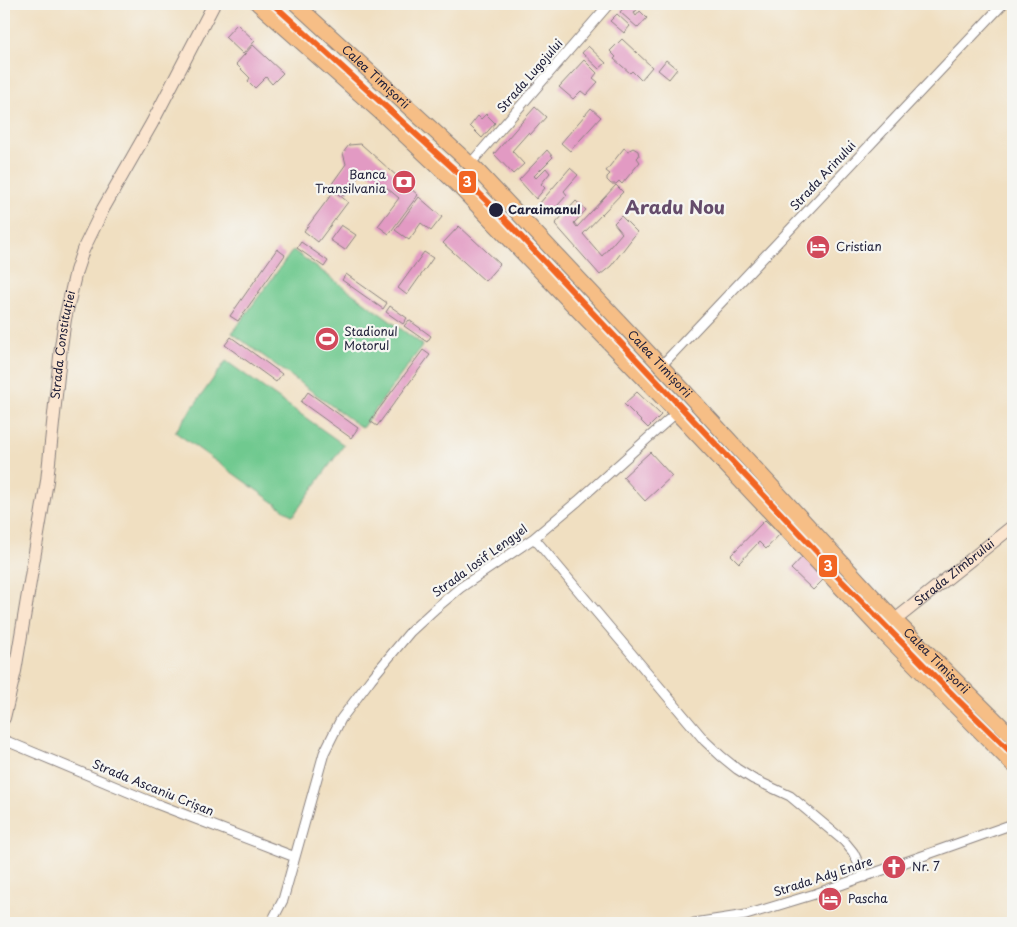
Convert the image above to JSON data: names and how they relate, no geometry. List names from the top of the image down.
{
  "streets": {
    "main road": ["Calea Timișorii"],
    "street": [
      "Strada Lugojului",
      "Strada Arinului",
      "Strada Constituției",
      "Strada Iosif Lengyel",
      "Strada Zimbrului",
      "Strada Ascaniu Crișan",
      "Strada Ady Endre"
    ]
  },
  "crossings": [
    ["Strada Lugojului", "Calea Timișorii"],
    ["Calea Timișorii", "Strada Arinului"],
    ["Calea Timișorii", "Strada Iosif Lengyel"],
    ["Calea Timișorii", "Strada Zimbrului"],
    ["Strada Iosif Lengyel", "Strada Ascaniu Crișan"]
  ],
  "districts": ["Aradu Nou"],
  "places": {
    "bank": ["Banca Transilvania"],
    "other": ["Caraimanul"],
    "hotel": ["Cristian", "Pascha"],
    "sports": ["Stadionul Motorul"],
    "church": ["Nr. 7"]
  },
  "lines": ["transit line 3"]
}
